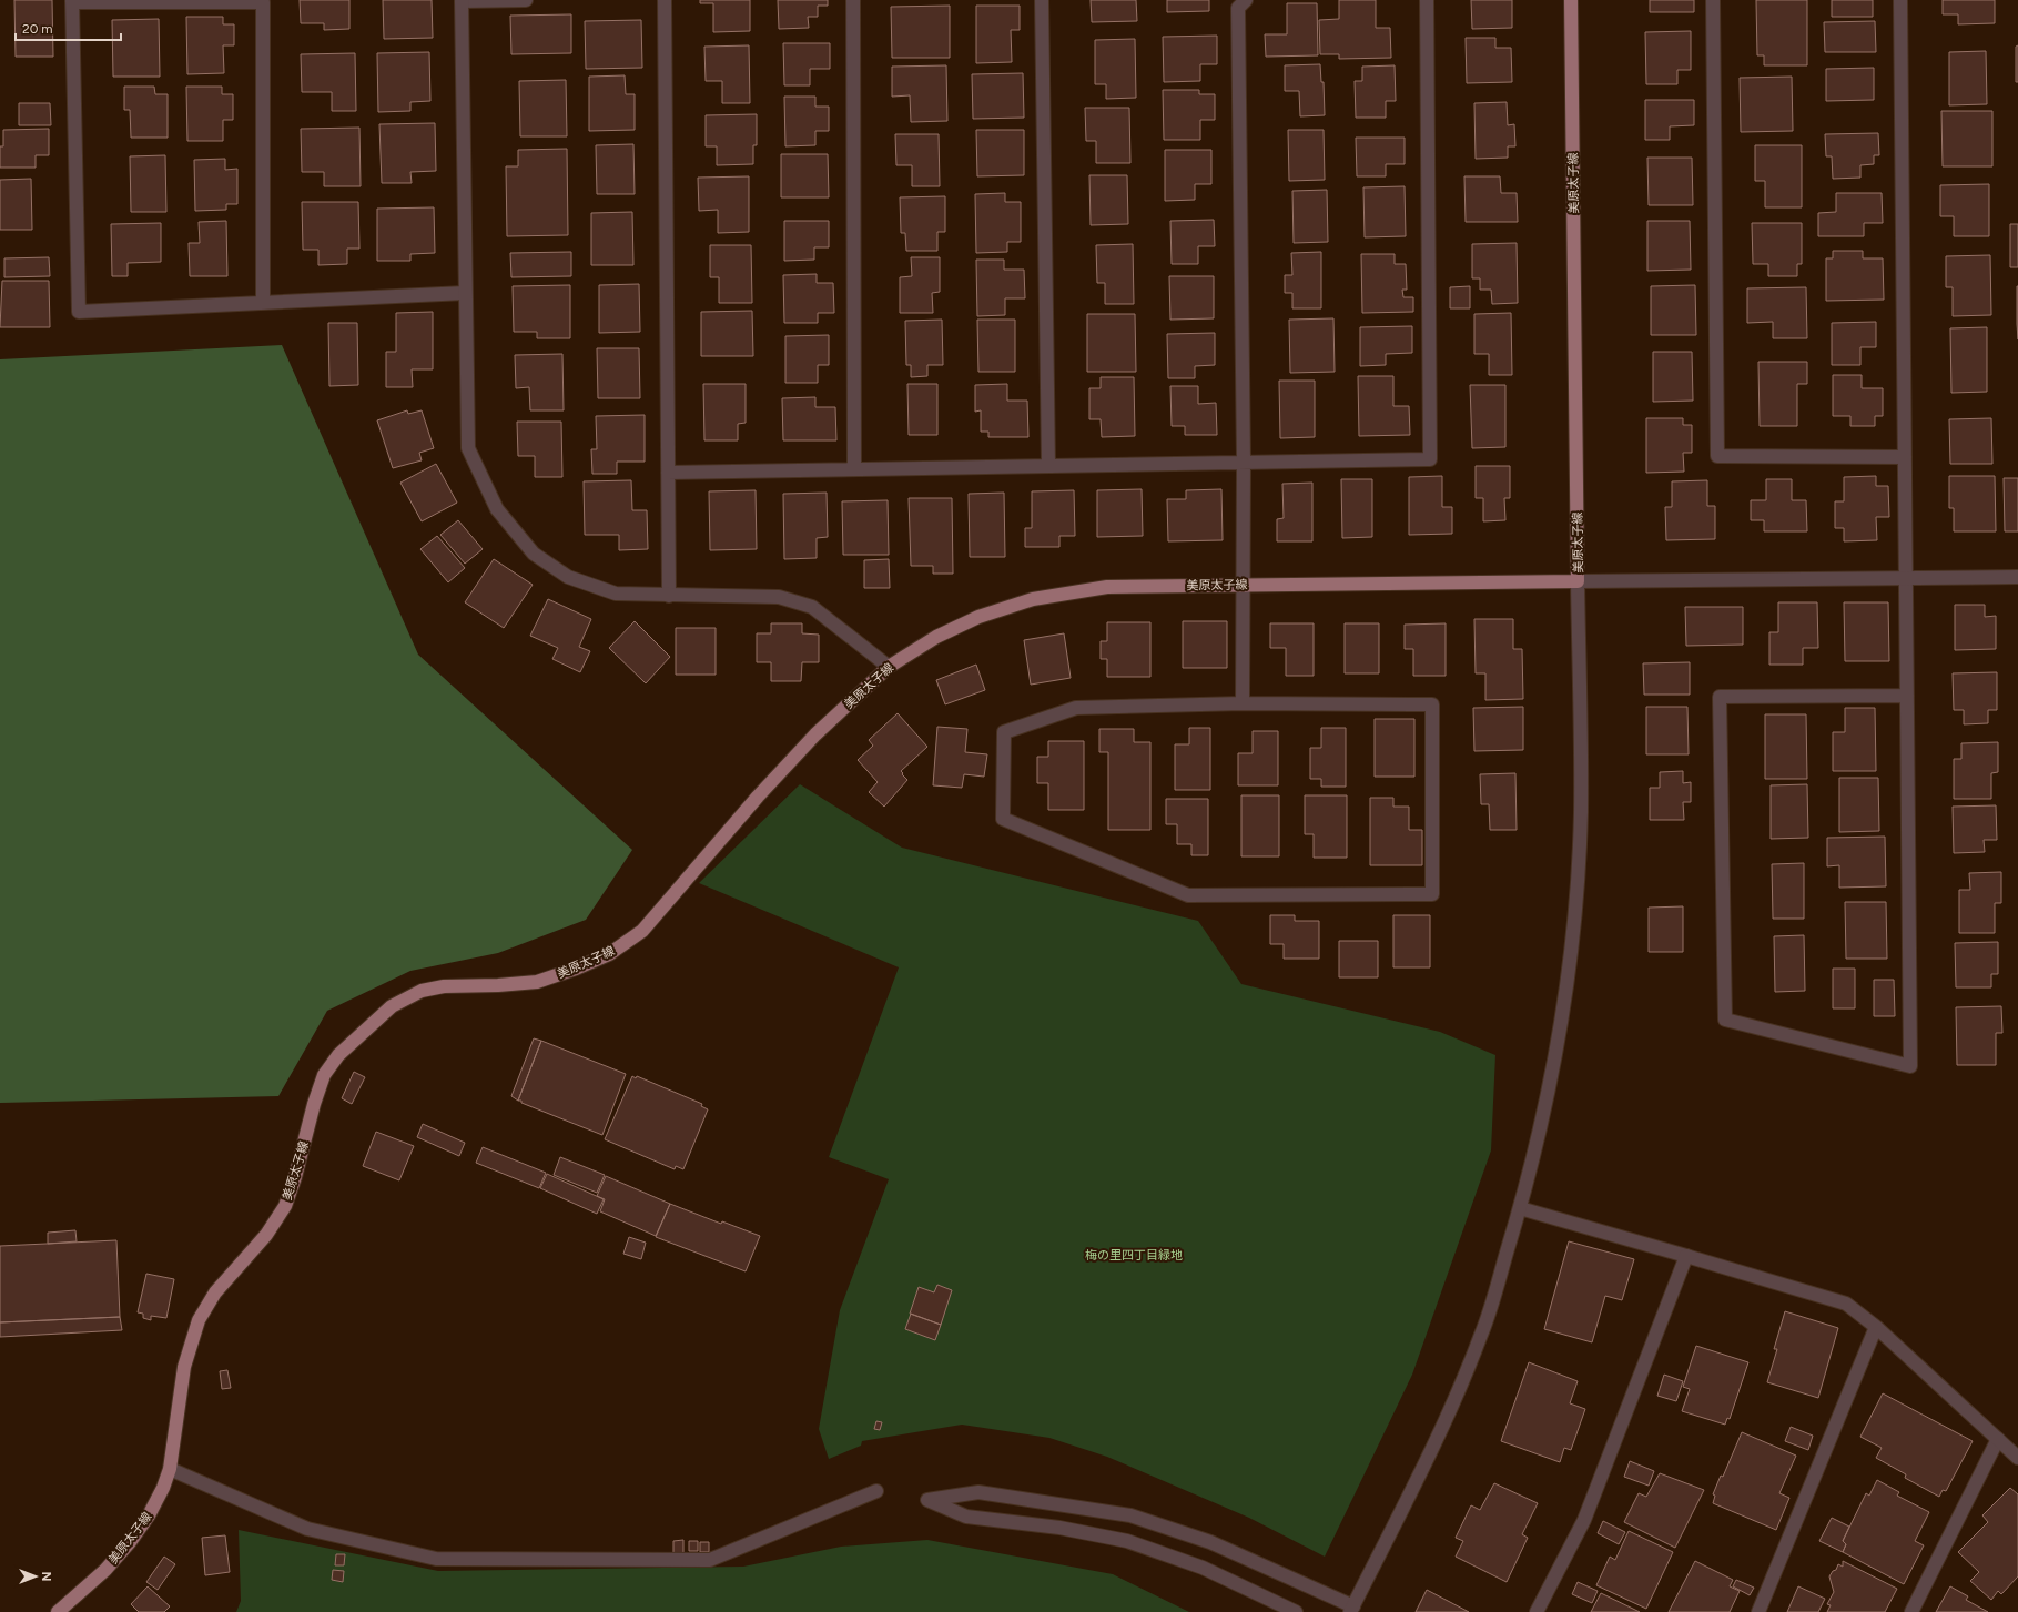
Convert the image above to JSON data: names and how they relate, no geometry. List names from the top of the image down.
{
  "streets": {
    "main road": ["美原太子線"]
  },
  "parks": ["梅の里四丁目緑地"],
  "scale_bar": "20 m",
  "north": "right"
}
